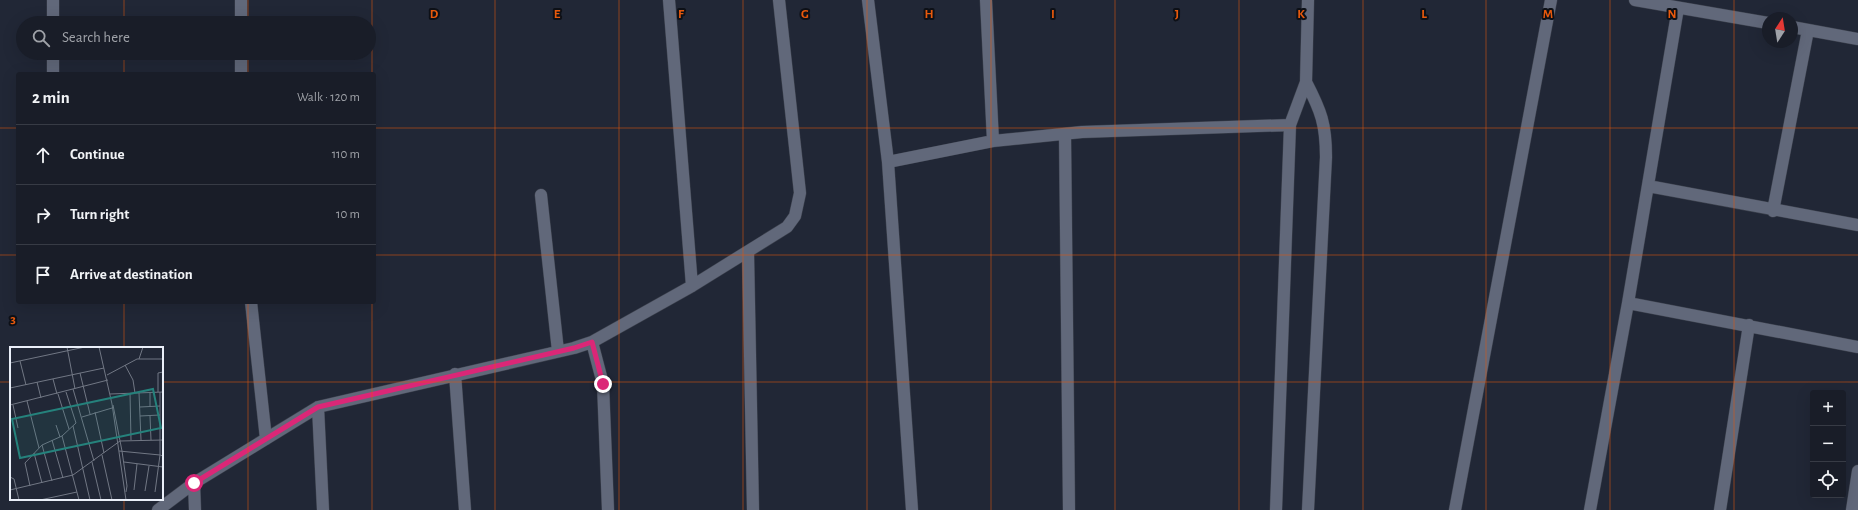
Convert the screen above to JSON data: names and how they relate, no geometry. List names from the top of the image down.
{
  "north": "top",
  "page": {
    "search": "Search here",
    "heading": ["2 min", "Walk · 120 m"],
    "list": [
      ["Continue", "110 m"],
      ["Turn right", "10 m"],
      "Arrive at destination"
    ],
    "map_buttons": ["+", "−"]
  },
  "grid": {
    "columns": [
      "D",
      "E",
      "F",
      "G",
      "H",
      "I",
      "J",
      "K",
      "L",
      "M",
      "N"
    ],
    "rows": ["3"]
  }
}
